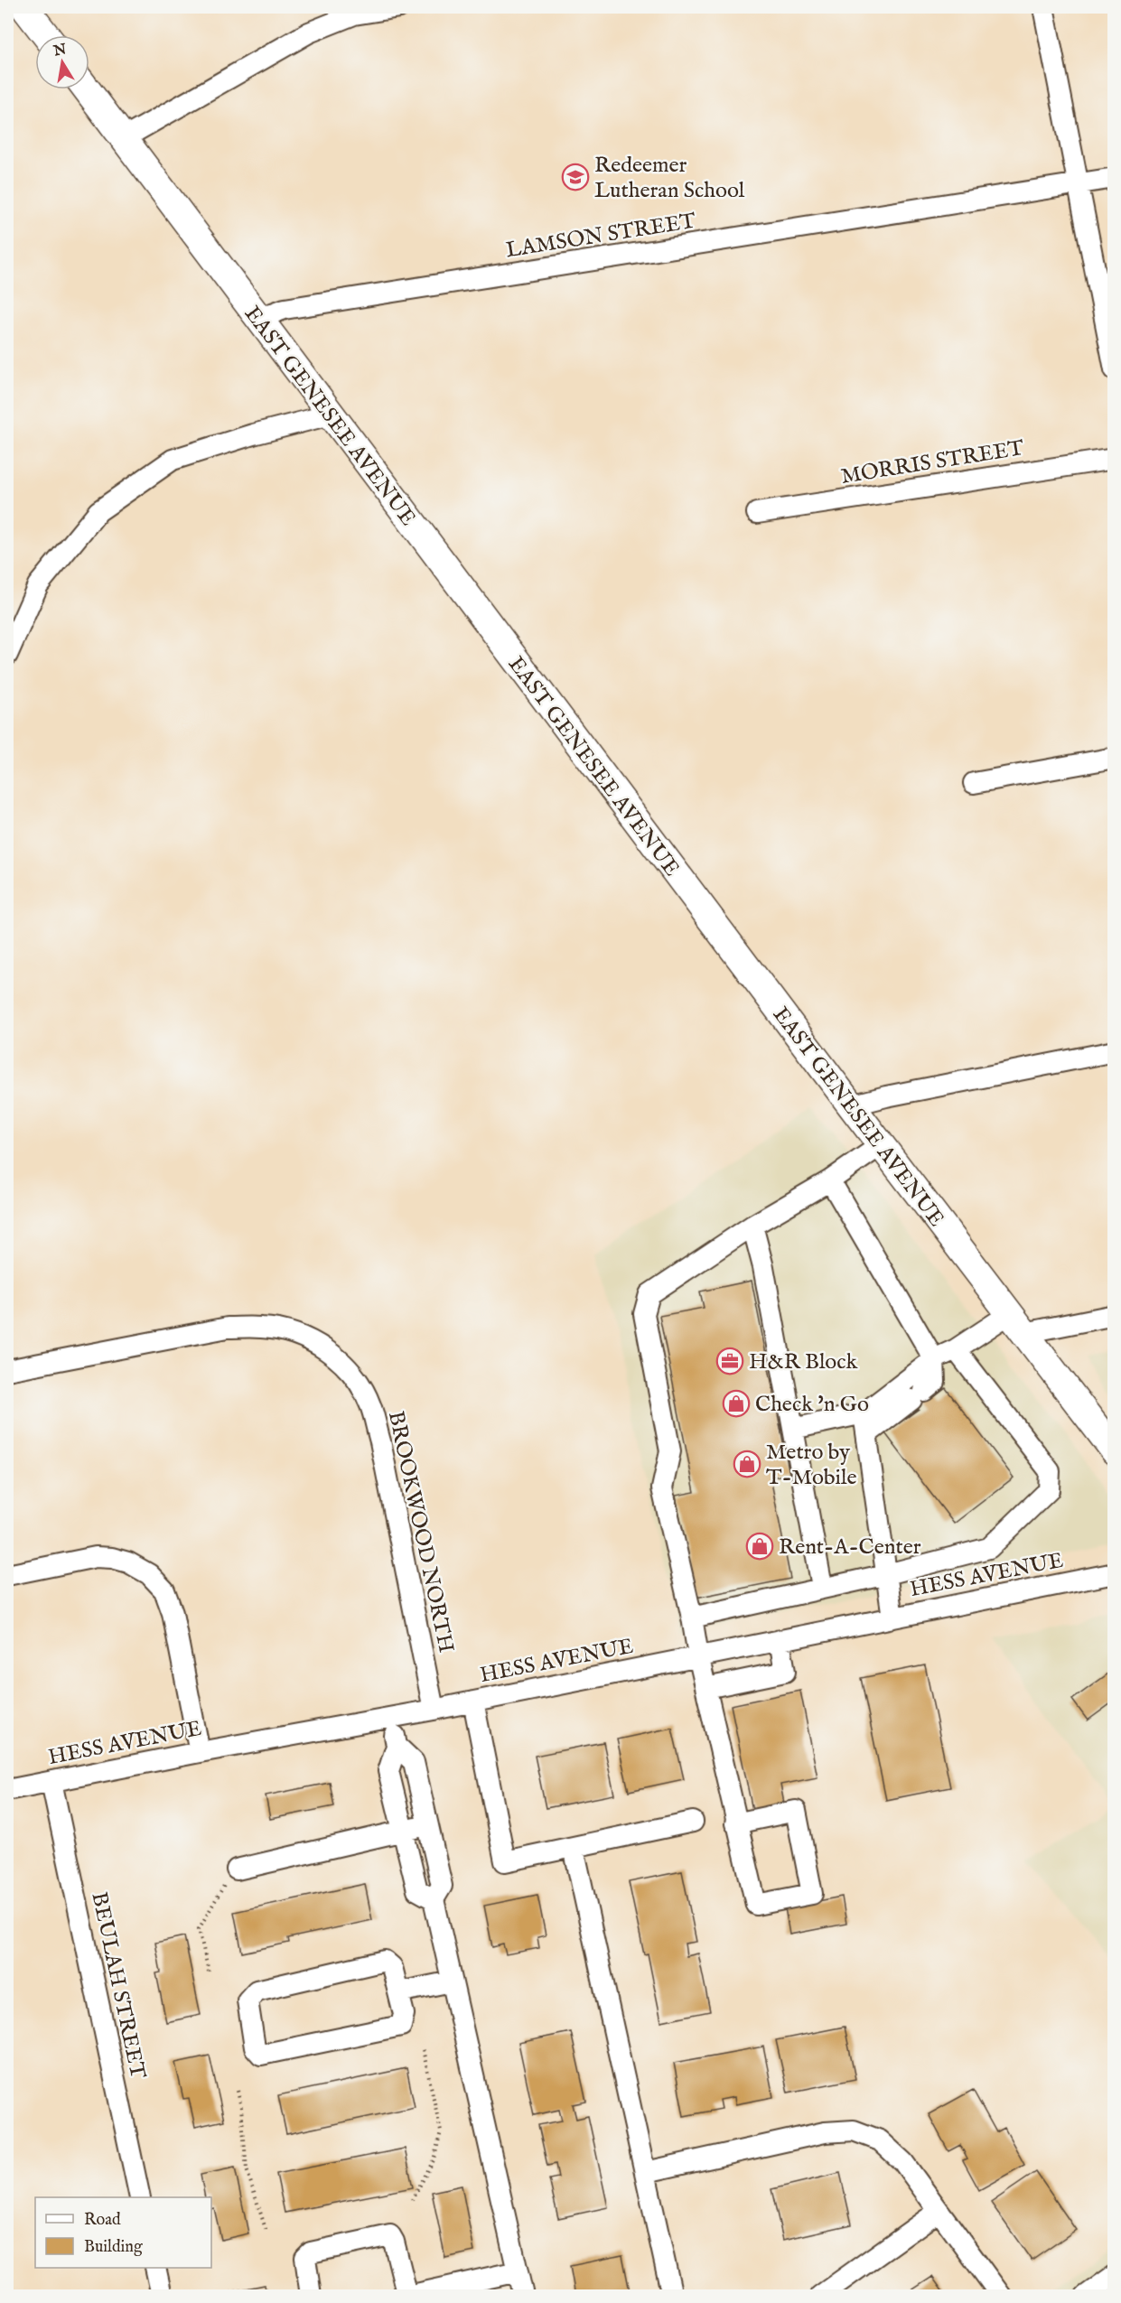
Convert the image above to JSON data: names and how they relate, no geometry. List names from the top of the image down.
{
  "streets": {
    "main road": ["EAST GENESEE AVENUE"],
    "street": [
      "LAMSON STREET",
      "MORRIS STREET",
      "BROOKWOOD NORTH",
      "HESS AVENUE",
      "BEULAH STREET"
    ]
  },
  "crossings": [
    ["LAMSON STREET", "EAST GENESEE AVENUE"],
    ["BROOKWOOD NORTH", "HESS AVENUE"],
    ["HESS AVENUE", "BEULAH STREET"]
  ],
  "places": {
    "school or university": ["Redeemer Lutheran School"],
    "office": ["H&R Block"],
    "shop": ["Check 'n Go", "Metro by T-Mobile", "Rent-A-Center"]
  },
  "legend": ["Road", "Building"],
  "north": "top"
}
